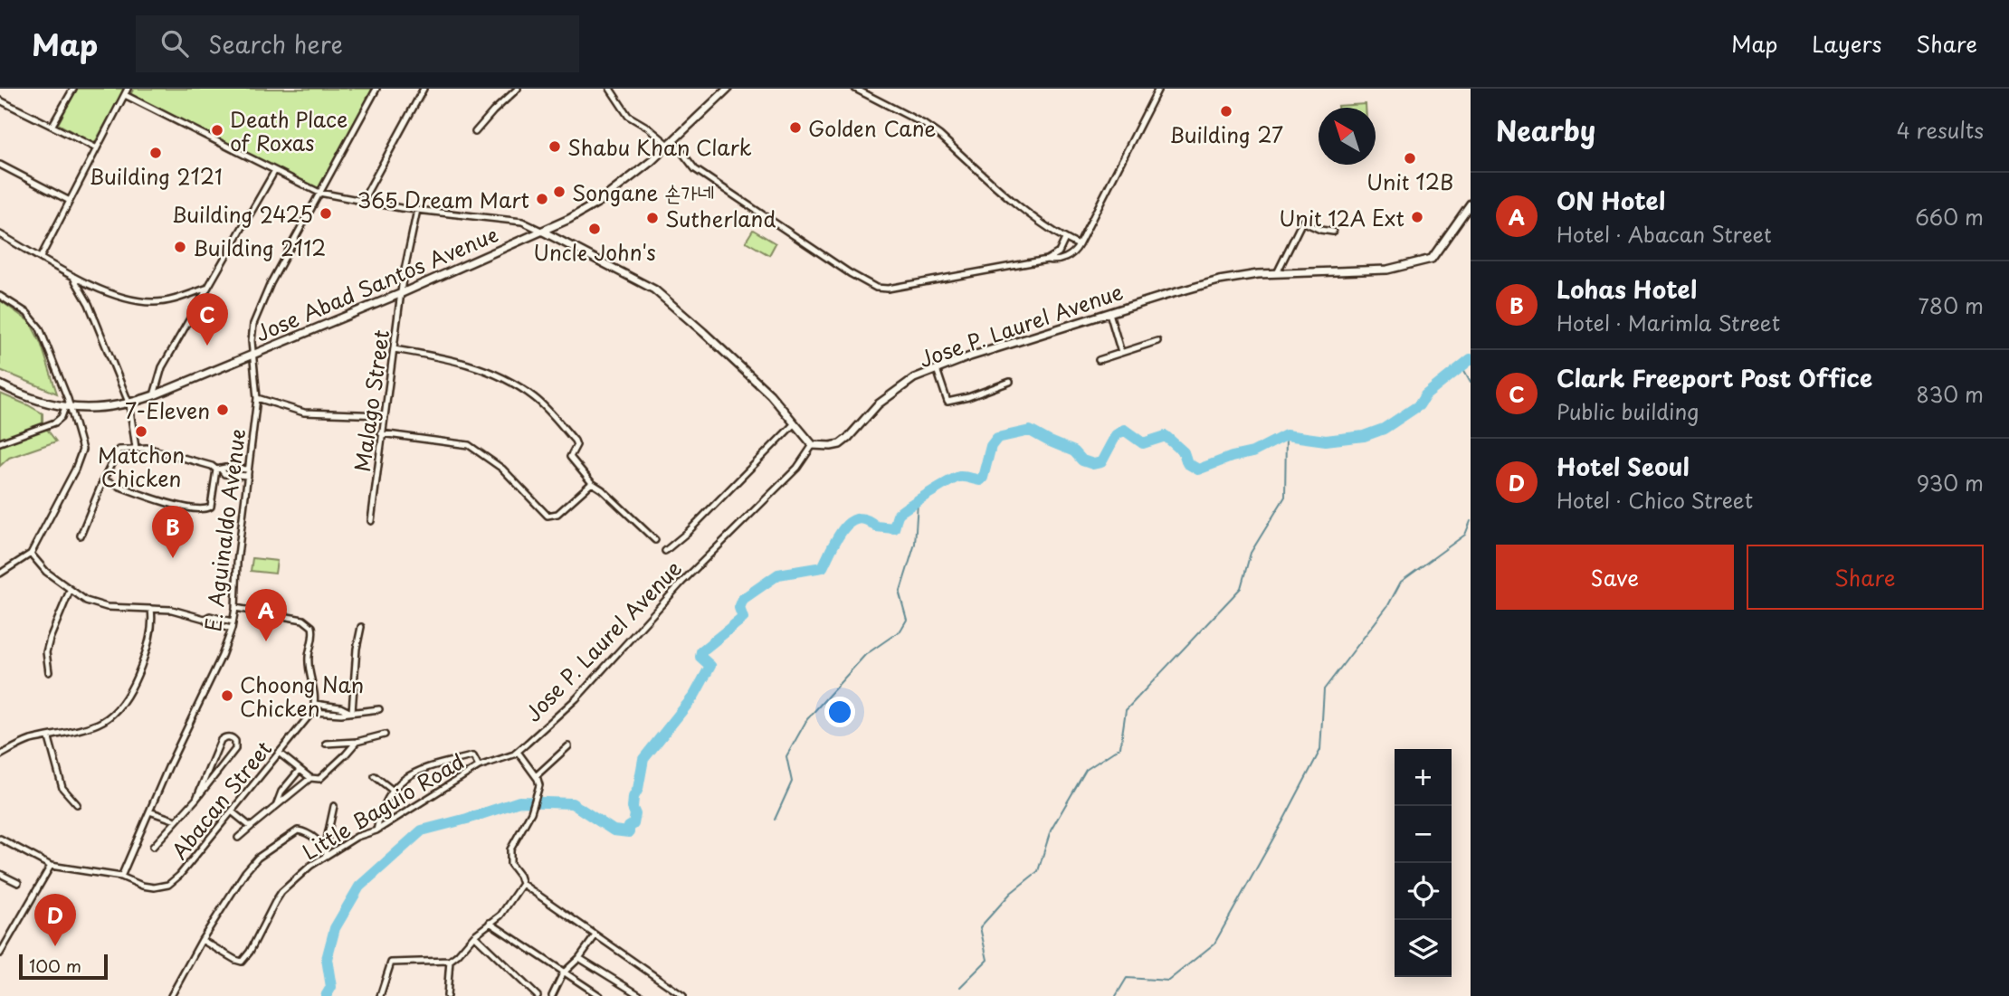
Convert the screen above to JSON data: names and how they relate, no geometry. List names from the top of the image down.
{
  "streets": {
    "street": [
      "Jose Abad Santos Avenue",
      "Jose P. Laurel Avenue",
      "Malago Street",
      "E. Aguinaldo Avenue",
      "Abacan Street",
      "Little Baguio Road"
    ]
  },
  "crossings": [
    ["Jose Abad Santos Avenue", "Malago Street"],
    ["Jose Abad Santos Avenue", "E. Aguinaldo Avenue"],
    ["Jose P. Laurel Avenue", "Little Baguio Road"],
    ["E. Aguinaldo Avenue", "Abacan Street"]
  ],
  "places": [
    "Building 27",
    "Golden Cane",
    "Death Place of Roxas",
    "Shabu Khan Clark",
    "Building 2121",
    "Unit 12B",
    "Songane 손가네",
    "365 Dream Mart",
    "Building 2425",
    "Unit 12A Ext",
    "Sutherland",
    "Uncle John's",
    "Building 2112",
    "7-Eleven",
    "Matchon Chicken",
    "Choong Nan Chicken"
  ],
  "scale_bar": "100 m",
  "north": "top left",
  "page": {
    "header": "Map",
    "search": "Search here",
    "nav": ["Map", "Layers", "Share"],
    "heading": ["Nearby", "4 results"],
    "list": [
      {
        "mark": "A",
        "name": "ON Hotel",
        "note": "Hotel · Abacan Street",
        "value": "660 m"
      },
      {
        "mark": "B",
        "name": "Lohas Hotel",
        "note": "Hotel · Marimla Street",
        "value": "780 m"
      },
      {
        "mark": "C",
        "name": "Clark Freeport Post Office",
        "note": "Public building",
        "value": "830 m"
      },
      {
        "mark": "D",
        "name": "Hotel Seoul",
        "note": "Hotel · Chico Street",
        "value": "930 m"
      }
    ],
    "pins": [
      "C",
      "B",
      "A",
      "D"
    ],
    "buttons": ["Save", "Share"],
    "map_buttons": ["+", "−"],
    "scale": "100 m"
  }
}
